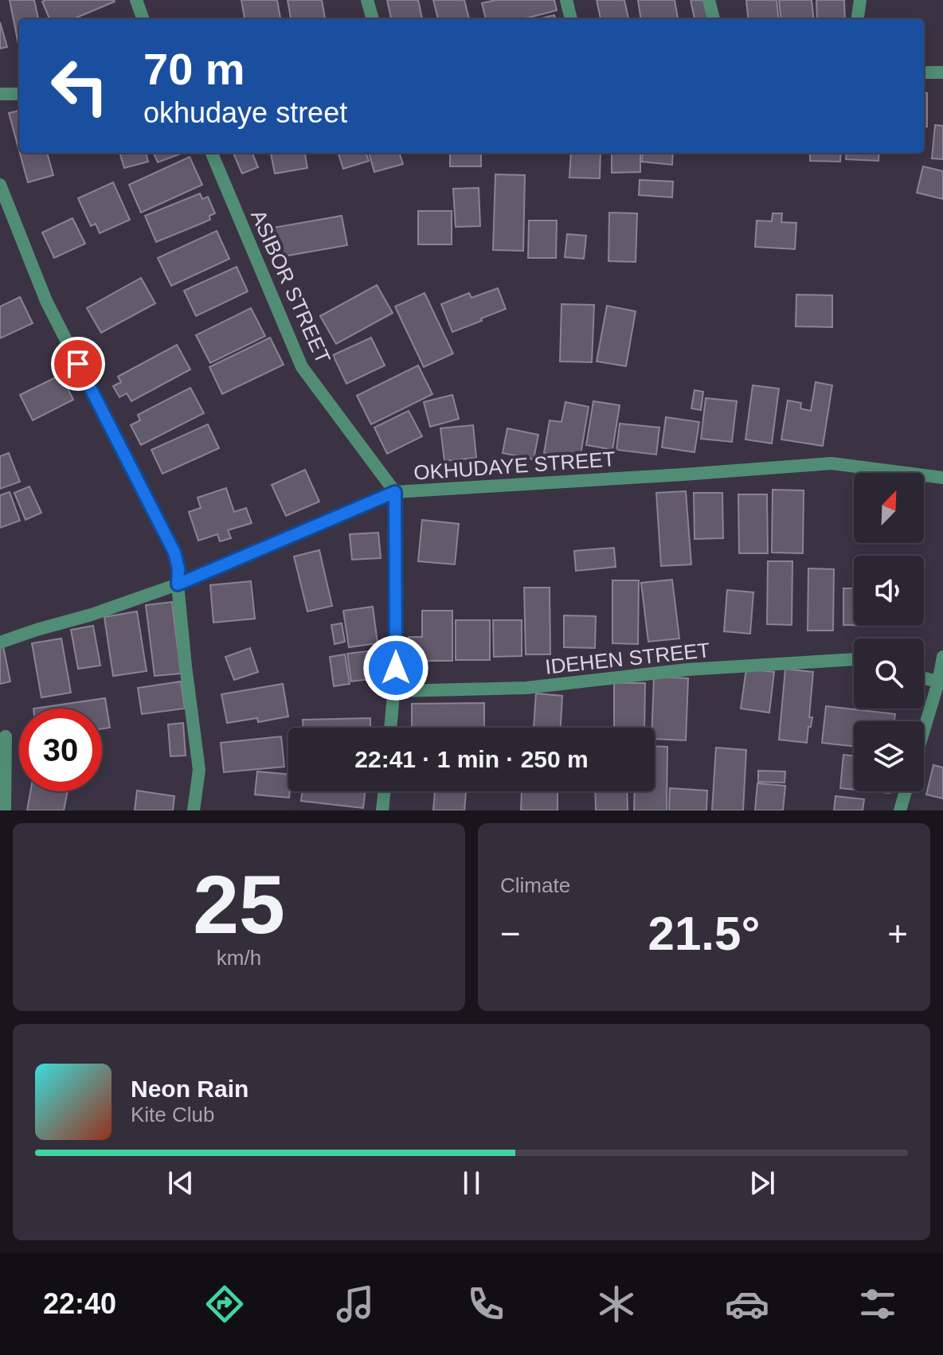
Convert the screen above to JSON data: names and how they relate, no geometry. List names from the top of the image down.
{
  "streets": {
    "street": ["ASIBOR STREET", "OKHUDAYE STREET", "IDEHEN STREET"]
  },
  "crossings": [
    ["ASIBOR STREET", "OKHUDAYE STREET"]
  ],
  "north": "top right",
  "page": {
    "turn": ["70 m", "okhudaye street"],
    "limit": "30",
    "trip": "22:41 · 1 min · 250 m",
    "tile": [
      ["25", "km/h"],
      "Climate"
    ],
    "heat": ["−", "21.5°", "+"],
    "song": ["Neon Rain", "Kite Club"],
    "tabs": "22:40"
  }
}
